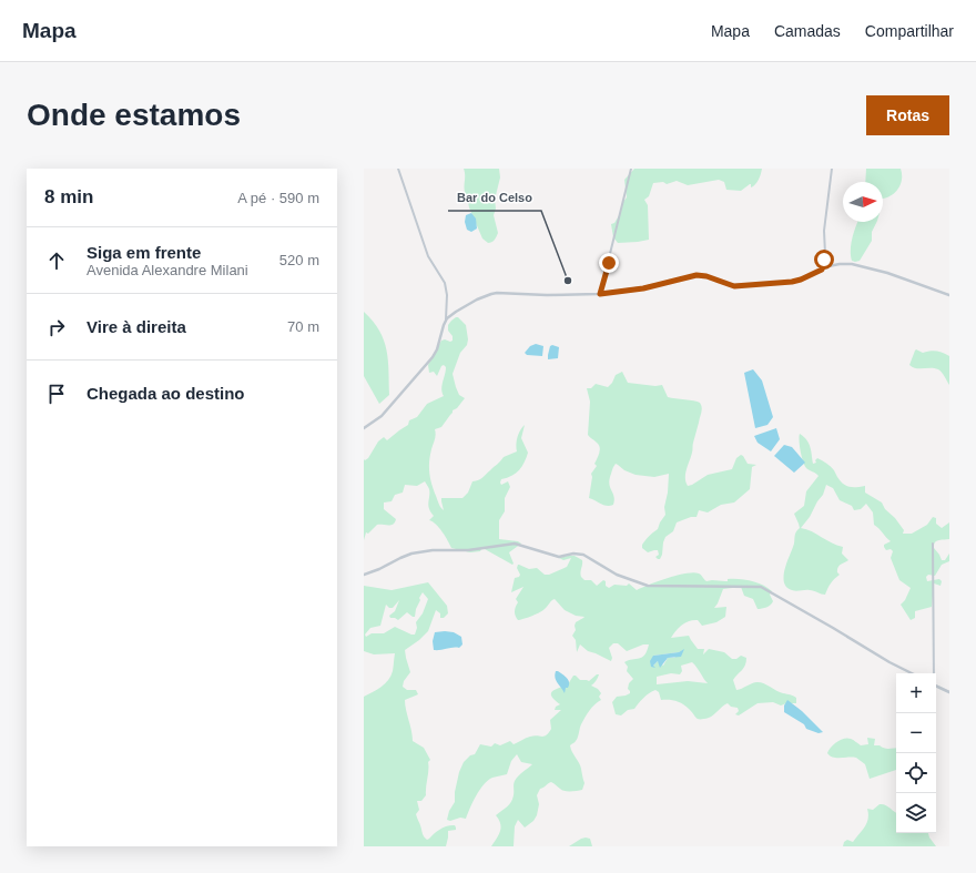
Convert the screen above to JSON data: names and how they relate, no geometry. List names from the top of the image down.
{
  "places": ["Bar do Celso"],
  "north": "right",
  "page": {
    "header": "Mapa",
    "nav": ["Mapa", "Camadas", "Compartilhar"],
    "buttons": "Rotas",
    "title": "Onde estamos",
    "heading": ["8 min", "A pé · 590 m"],
    "list": [
      ["Siga em frente", "Avenida Alexandre Milani", "520 m"],
      ["Vire à direita", "70 m"],
      "Chegada ao destino"
    ],
    "map_buttons": ["+", "−"]
  }
}
